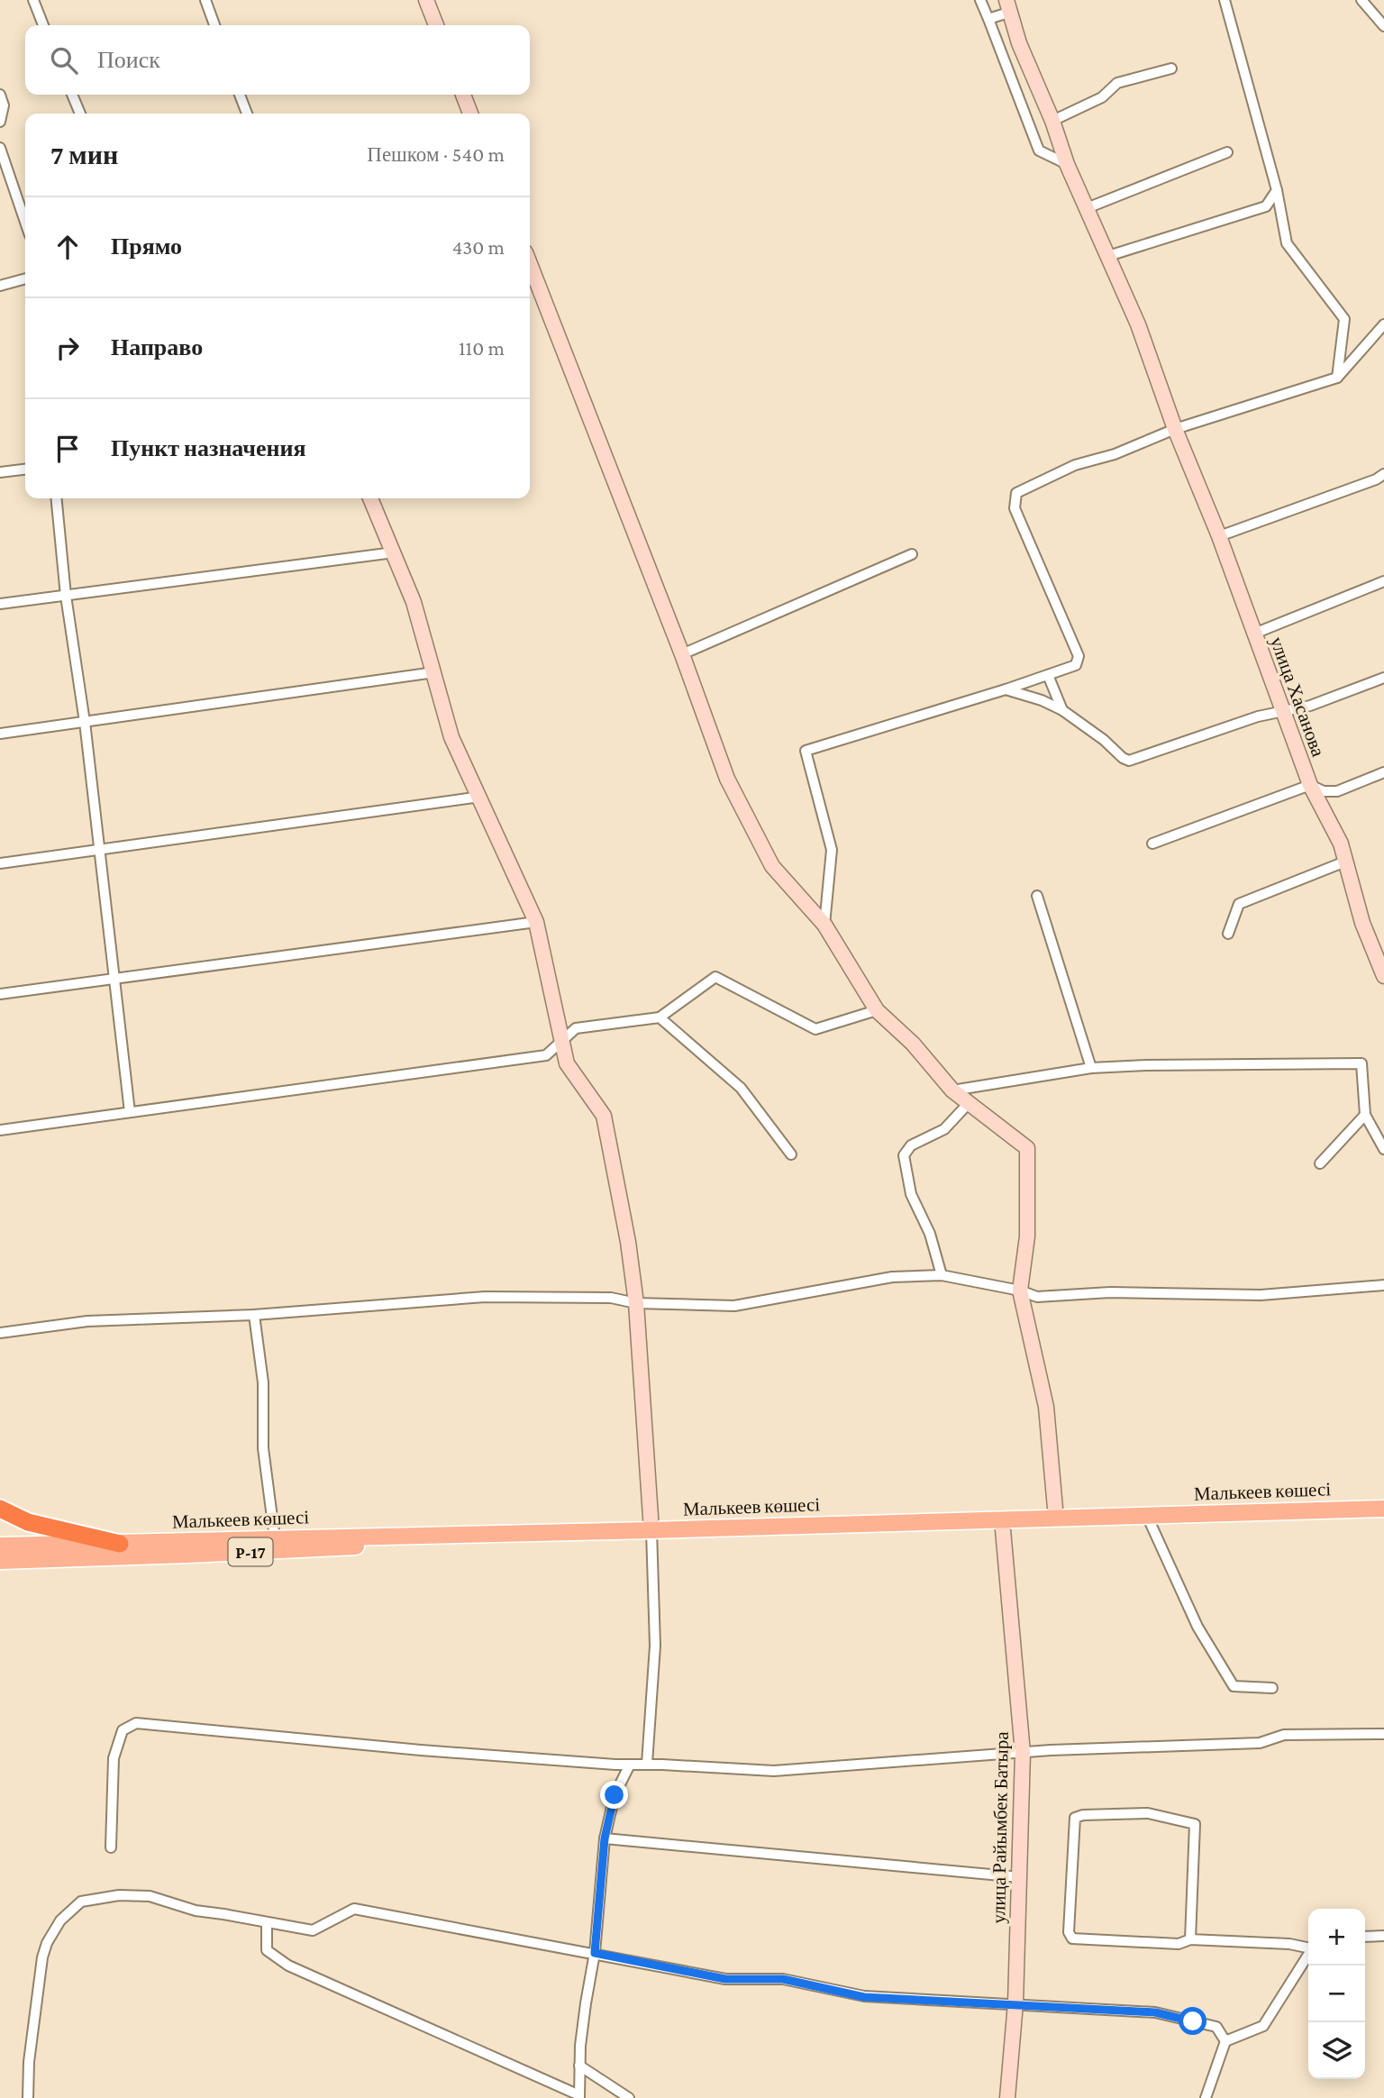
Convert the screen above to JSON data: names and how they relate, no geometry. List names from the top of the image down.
{
  "streets": {
    "main road": ["Малькеев көшесі", "P-17"],
    "street": ["улица Хасанова", "улица Райымбек Батыра"]
  },
  "crossings": [
    ["Малькеев көшесі", "P-17"],
    ["Малькеев көшесі", "улица Райымбек Батыра"]
  ],
  "page": {
    "search": "Поиск",
    "heading": ["7 мин", "Пешком · 540 m"],
    "list": [
      ["Прямо", "430 m"],
      ["Направо", "110 m"],
      "Пункт назначения"
    ],
    "map_buttons": ["+", "−"]
  }
}
